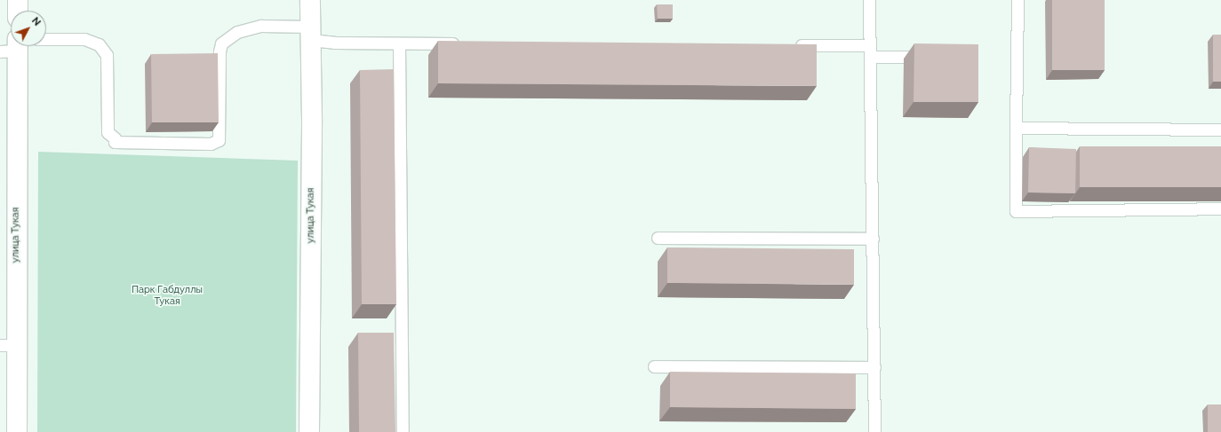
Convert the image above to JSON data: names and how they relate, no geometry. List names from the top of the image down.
{
  "streets": {
    "street": ["улица Тукая"]
  },
  "parks": ["Парк Габдуллы Тукая"],
  "north": "top right"
}
